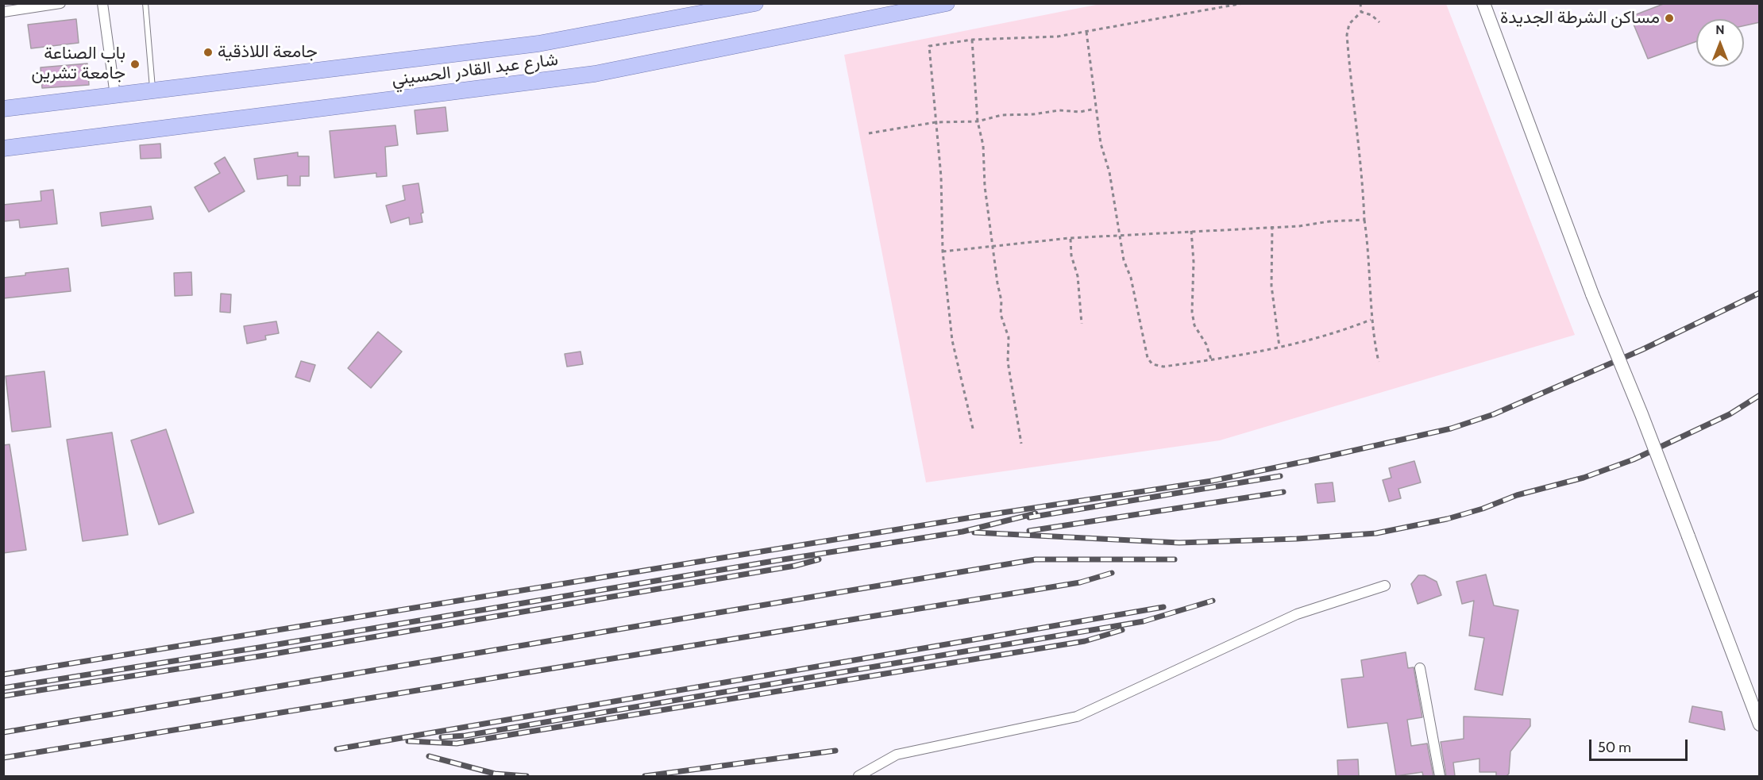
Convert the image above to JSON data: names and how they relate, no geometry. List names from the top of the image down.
{
  "streets": {
    "main road": ["شارع عبد القادر الحسيني"]
  },
  "places": ["مساكن الشرطة الجديدة", "جامعة اللاذقية", "باب الصناعة جامعة تشرين"],
  "scale_bar": "50 m",
  "north": "top"
}
